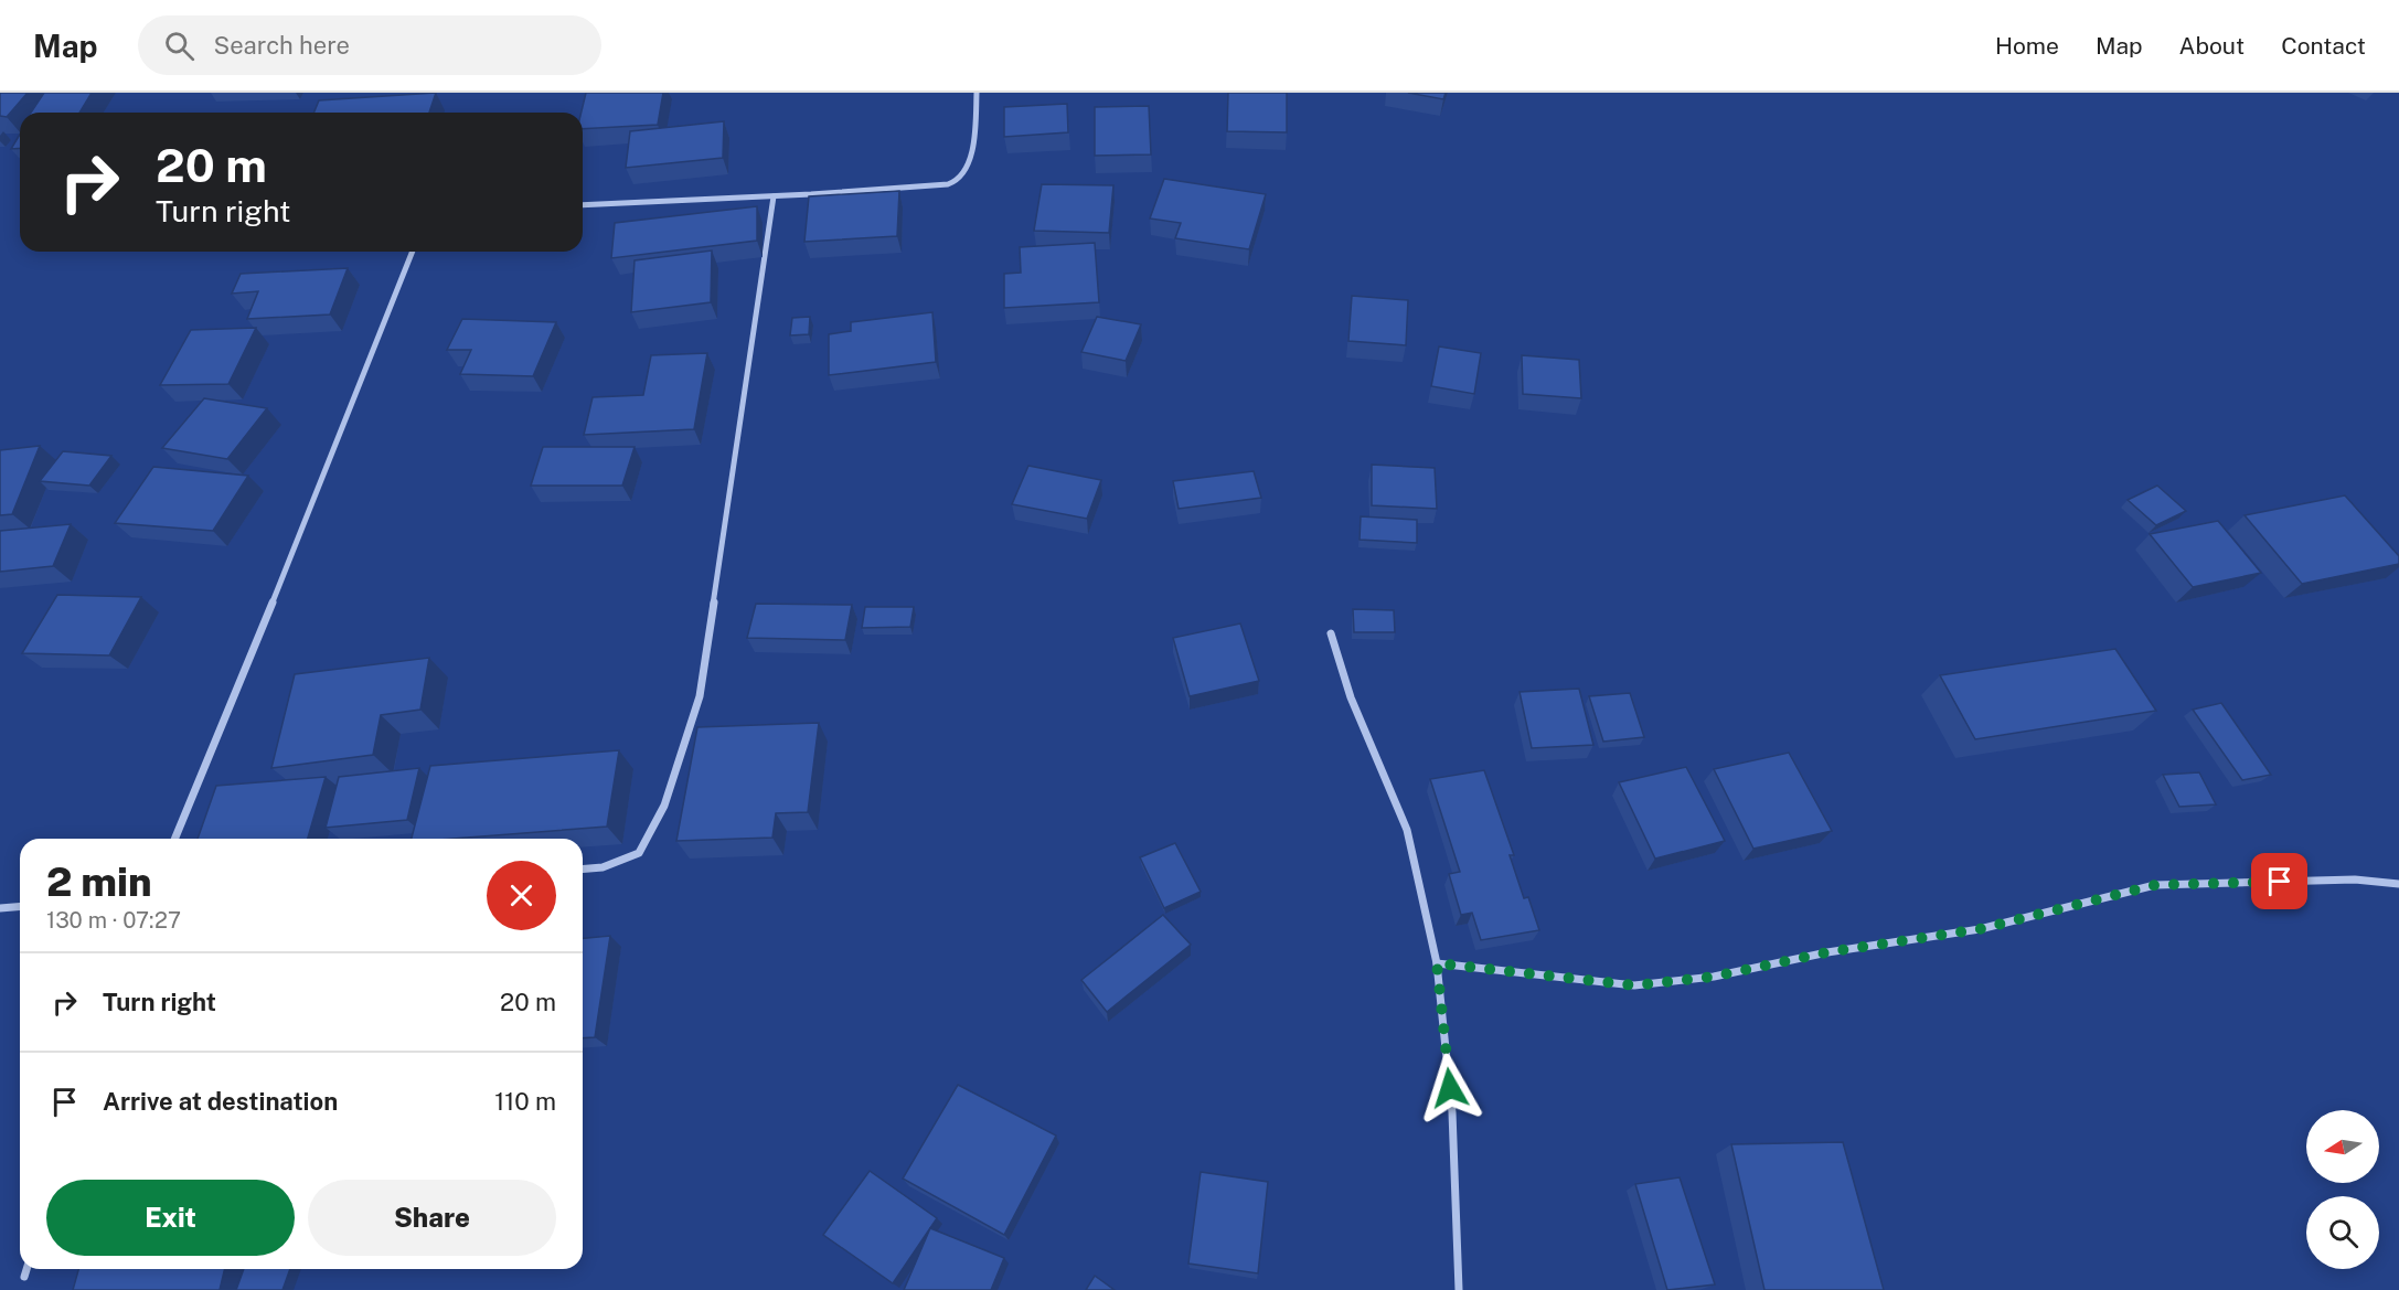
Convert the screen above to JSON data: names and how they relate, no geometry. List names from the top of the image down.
{
  "north": "left",
  "page": {
    "header": "Map",
    "search": "Search here",
    "nav": [
      "Home",
      "Map",
      "About",
      "Contact"
    ],
    "turn": ["20 m", "Turn right"],
    "heading": ["2 min", "130 m · 07:27"],
    "list": [
      {
        "name": "Turn right",
        "value": "20 m"
      },
      {
        "name": "Arrive at destination",
        "value": "110 m"
      }
    ],
    "buttons": ["Exit", "Share"]
  }
}
